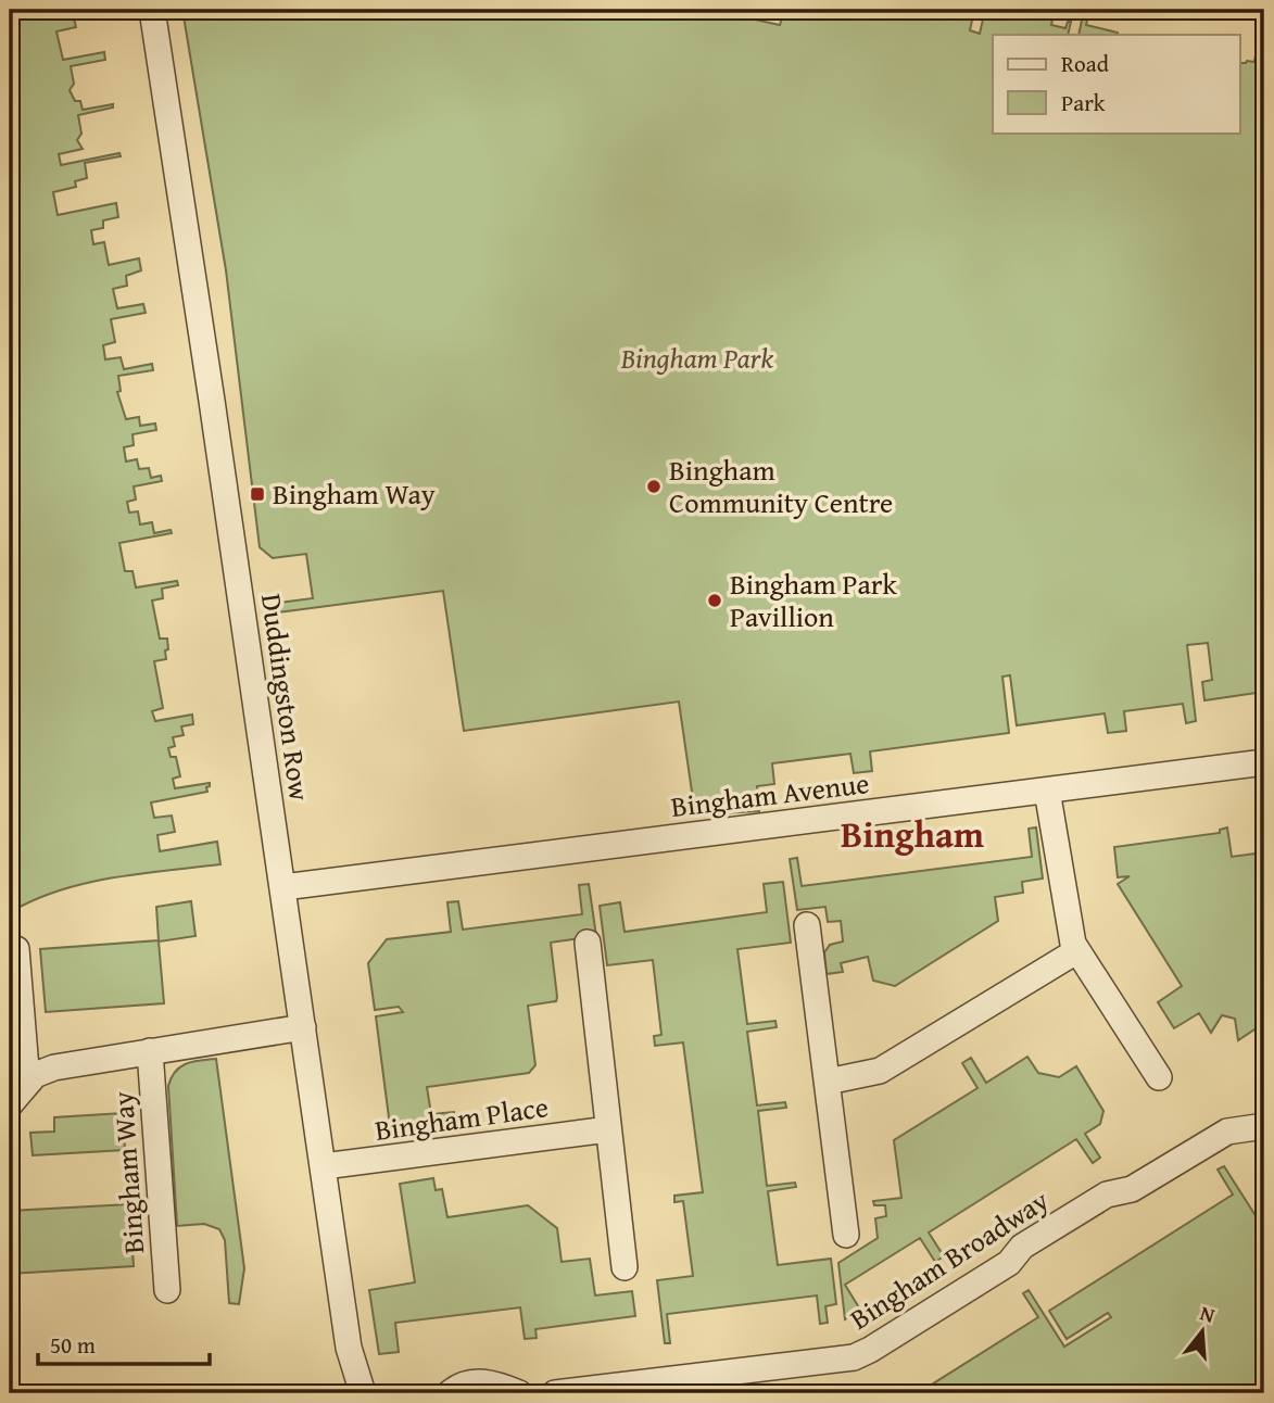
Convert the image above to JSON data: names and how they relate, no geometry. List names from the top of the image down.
{
  "streets": {
    "street": [
      "Duddingston Row",
      "Bingham Avenue",
      "Bingham Place",
      "Bingham Way",
      "Bingham Broadway"
    ]
  },
  "crossings": [
    ["Duddingston Row", "Bingham Avenue"],
    ["Duddingston Row", "Bingham Place"],
    ["Duddingston Row", "Bingham Way"]
  ],
  "districts": ["Bingham"],
  "parks": ["Bingham Park"],
  "places": {
    "other": ["Bingham Community Centre", "Bingham Park Pavillion"],
    "transit": ["Bingham Way"]
  },
  "legend": ["Road", "Park"],
  "scale_bar": "50 m",
  "north": "top"
}
